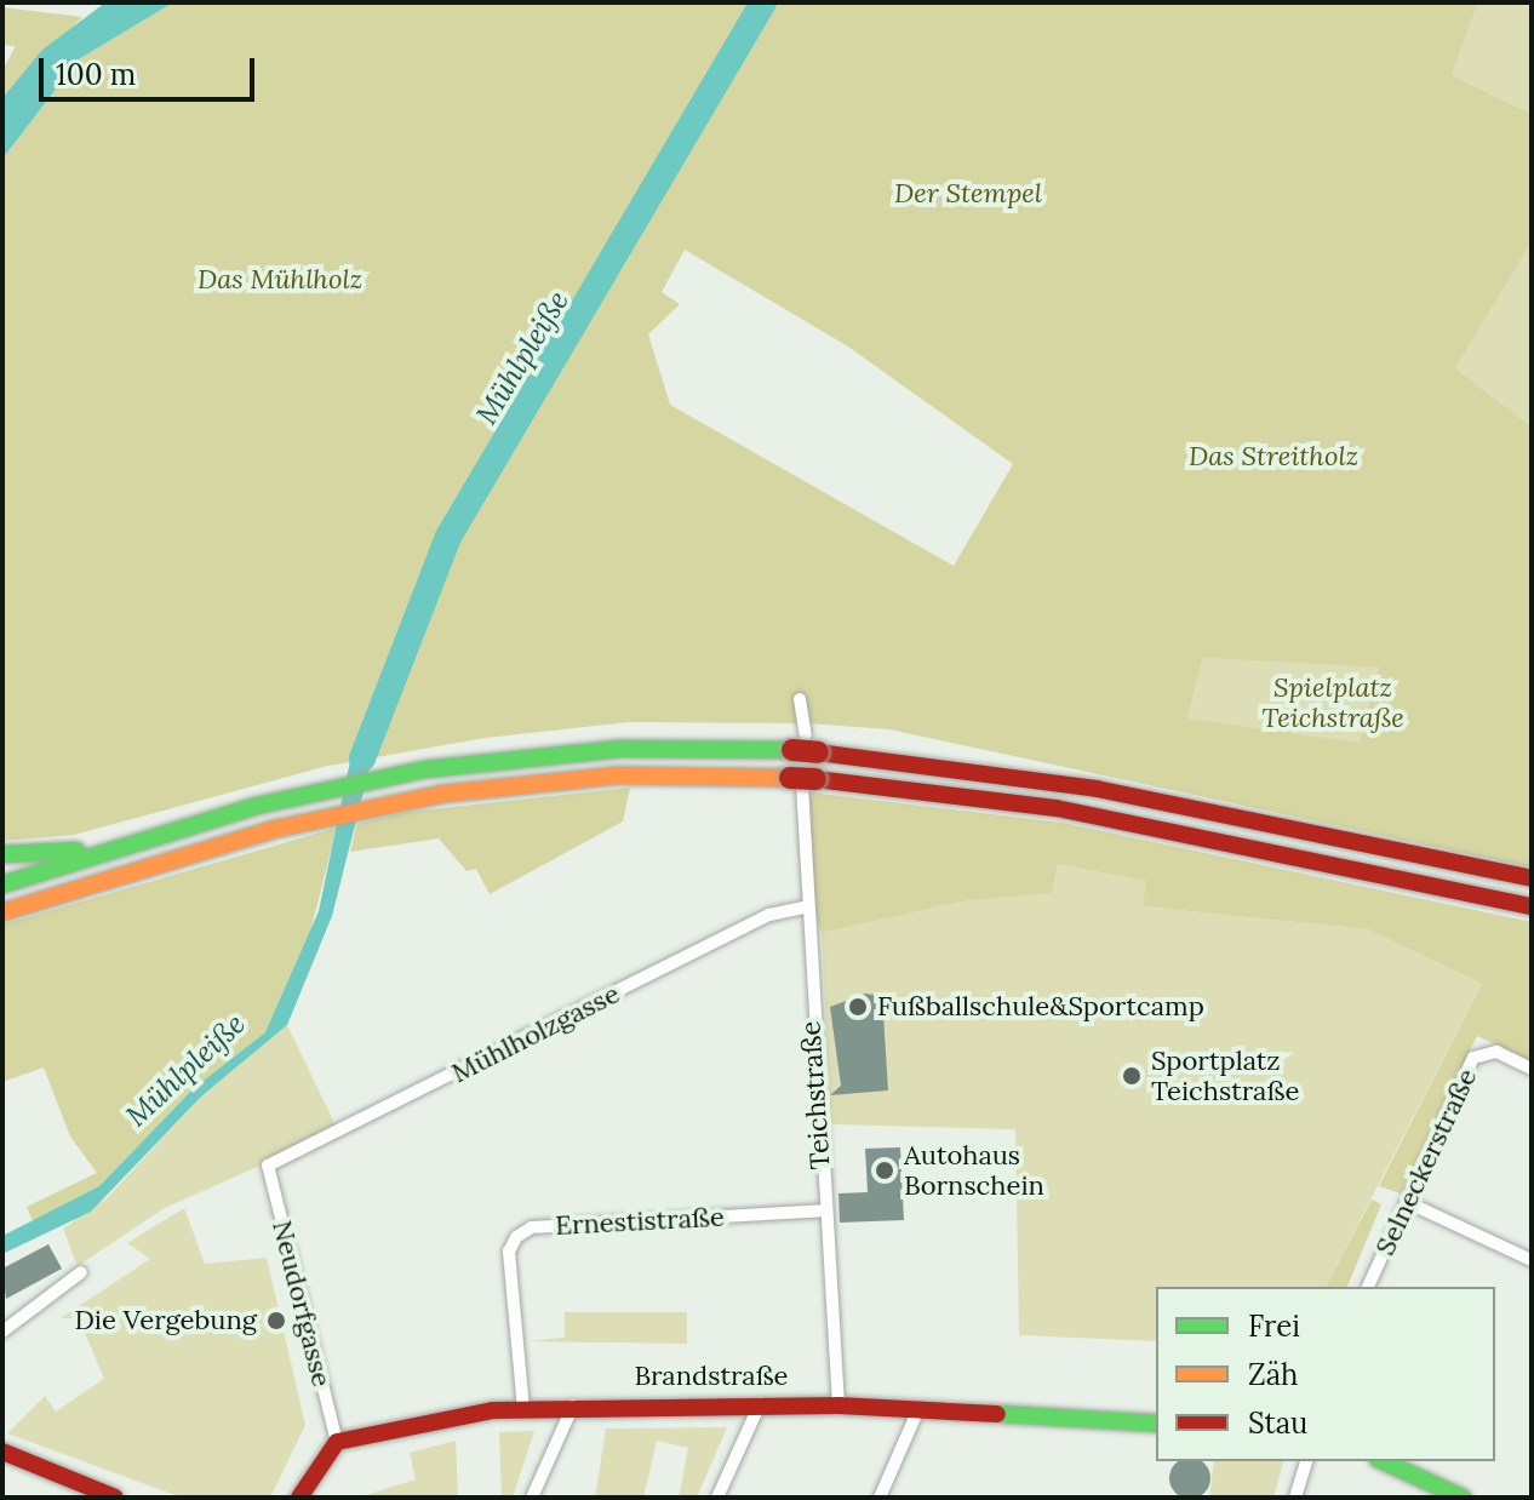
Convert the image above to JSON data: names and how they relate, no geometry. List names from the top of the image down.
{
  "streets": {
    "main road": ["Brandstraße"],
    "street": [
      "Mühlholzgasse",
      "Teichstraße",
      "Selneckerstraße",
      "Ernestistraße",
      "Neudorfgasse"
    ]
  },
  "crossings": [
    ["Mühlholzgasse", "Teichstraße"],
    ["Mühlholzgasse", "Neudorfgasse"],
    ["Teichstraße", "Ernestistraße"],
    ["Teichstraße", "Brandstraße"],
    ["Ernestistraße", "Brandstraße"],
    ["Neudorfgasse", "Brandstraße"]
  ],
  "water": ["Mühlpleiße"],
  "parks": [
    "Der Stempel",
    "Das Mühlholz",
    "Das Streitholz",
    "Spielplatz Teichstraße"
  ],
  "places": [
    "Fußballschule&Sportcamp",
    "Sportplatz Teichstraße",
    "Autohaus Bornschein",
    "Die Vergebung"
  ],
  "legend": ["Frei", "Zäh", "Stau"],
  "scale_bar": "100 m"
}
